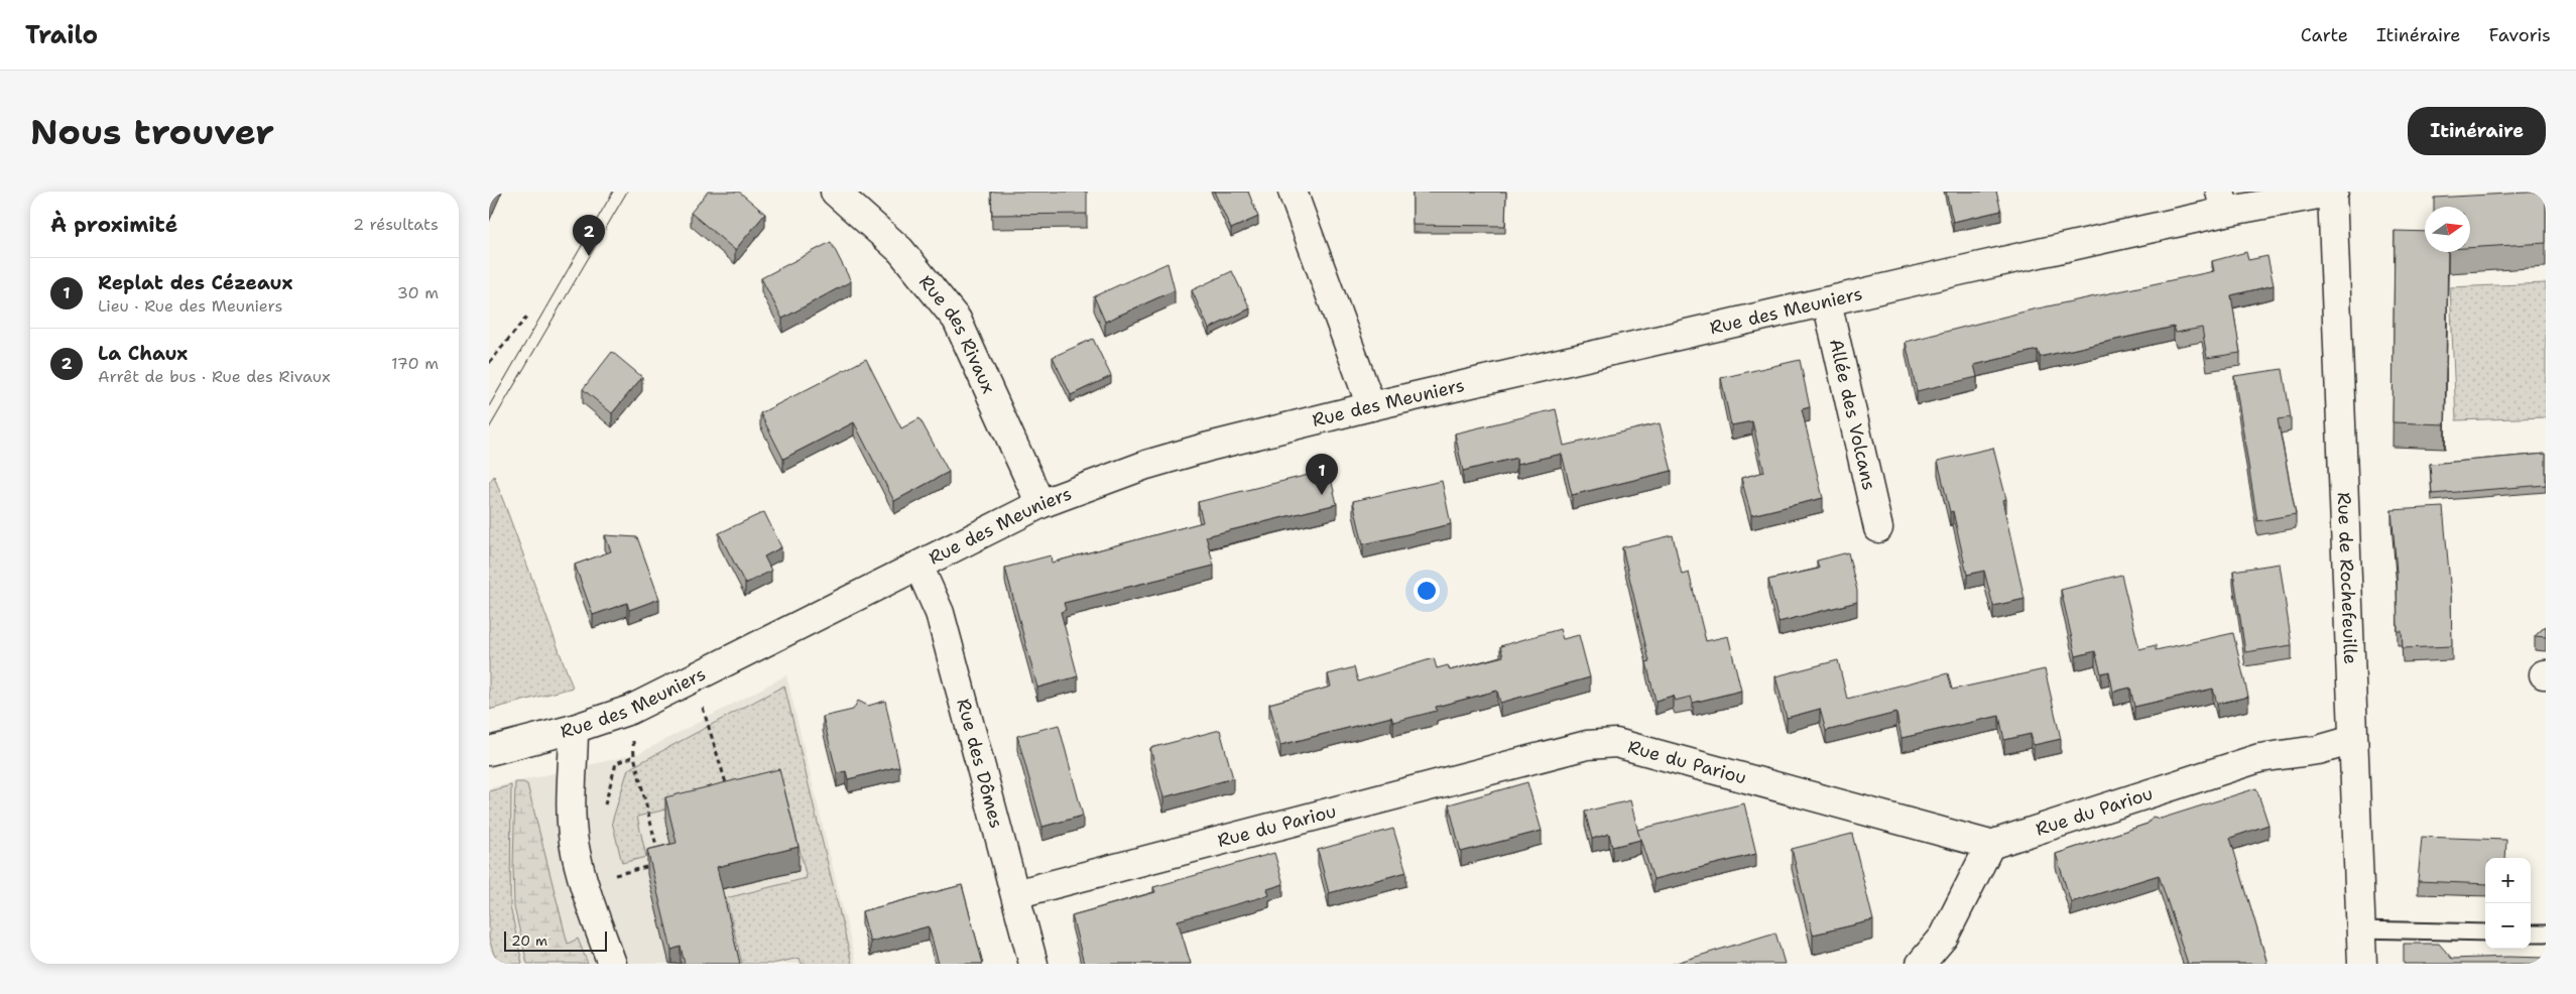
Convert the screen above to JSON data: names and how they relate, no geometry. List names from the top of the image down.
{
  "streets": {
    "street": [
      "Rue des Meuniers",
      "Rue des Rivaux",
      "Allée des Volcans",
      "Rue de Rochefeuille",
      "Rue du Pariou",
      "Rue des Dômes"
    ]
  },
  "crossings": [
    ["Rue des Meuniers", "Rue des Rivaux"],
    ["Rue des Meuniers", "Allée des Volcans"],
    ["Rue des Meuniers", "Rue de Rochefeuille"],
    ["Rue des Meuniers", "Rue des Dômes"],
    ["Rue de Rochefeuille", "Rue du Pariou"],
    ["Rue du Pariou", "Rue des Dômes"]
  ],
  "scale_bar": "20 m",
  "north": "right",
  "page": {
    "header": "Trailo",
    "nav": ["Carte", "Itinéraire", "Favoris"],
    "buttons": "Itinéraire",
    "title": "Nous trouver",
    "heading": ["À proximité", "2 résultats"],
    "pins": ["2", "1"],
    "list": [
      {
        "mark": "1",
        "name": "Replat des Cézeaux",
        "note": "Lieu · Rue des Meuniers",
        "value": "30 m"
      },
      {
        "mark": "2",
        "name": "La Chaux",
        "note": "Arrêt de bus · Rue des Rivaux",
        "value": "170 m"
      }
    ],
    "map_buttons": ["+", "−"],
    "scale": "20 m"
  }
}
